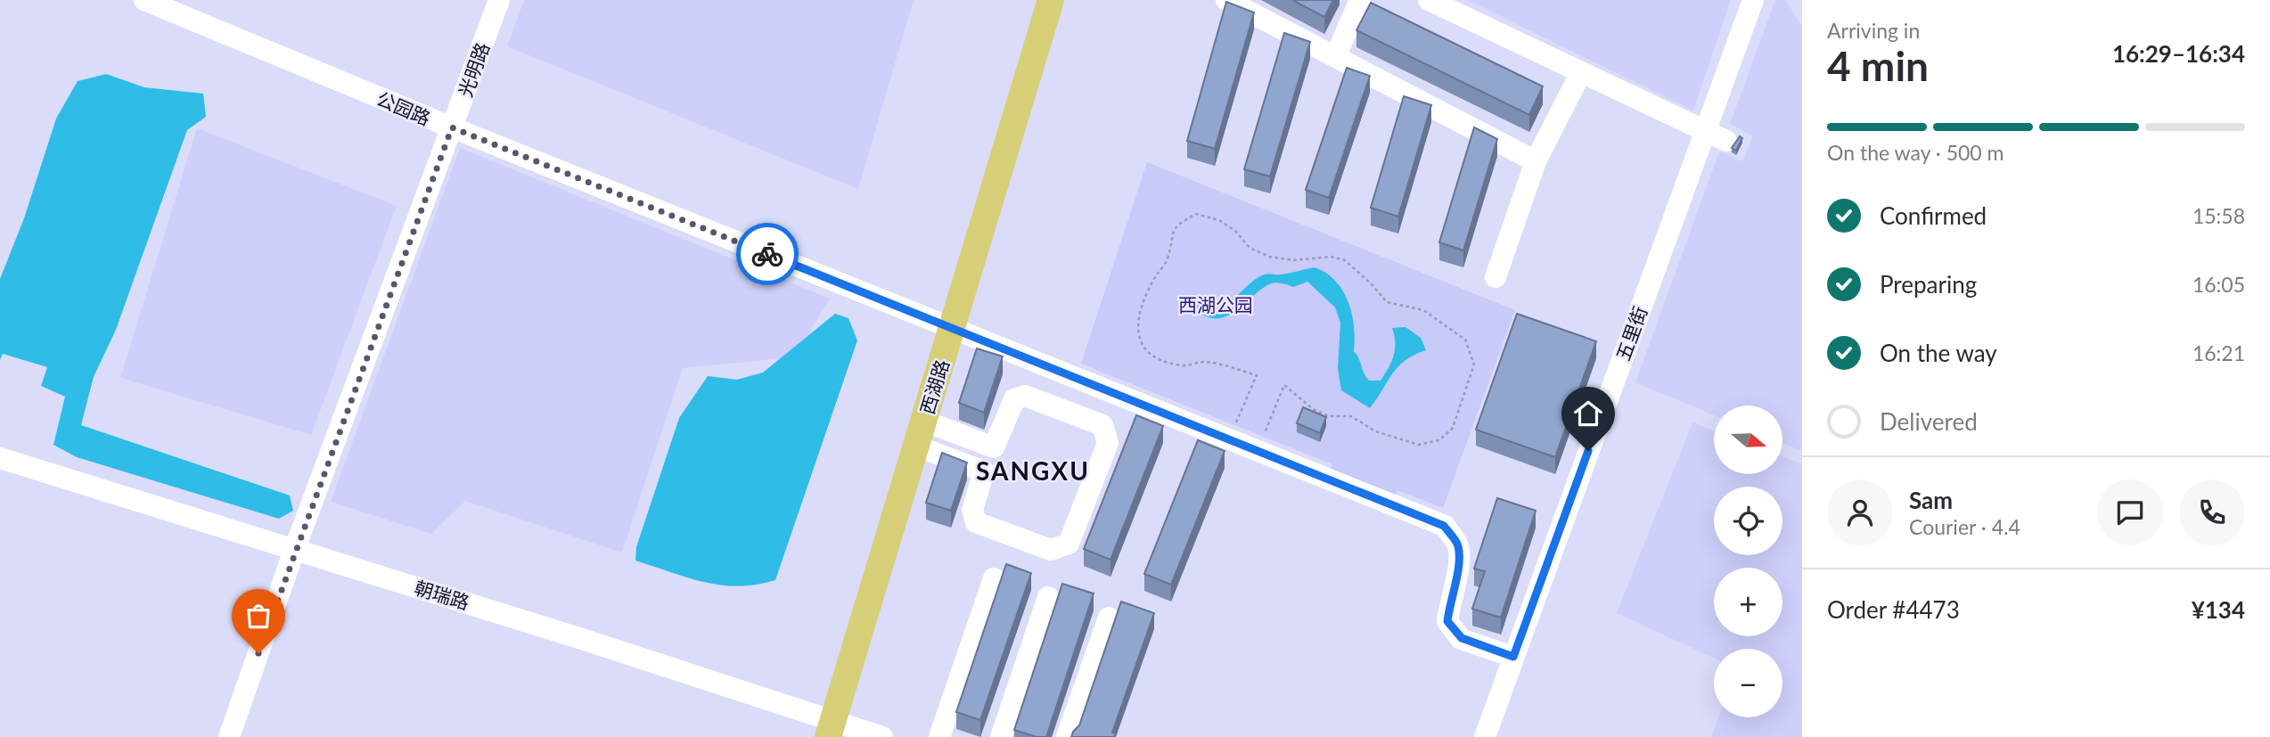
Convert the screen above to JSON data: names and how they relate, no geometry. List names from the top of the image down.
{
  "streets": {
    "main road": ["西湖路"],
    "street": [
      "光明路",
      "公园路",
      "五里街",
      "朝瑞路"
    ]
  },
  "crossings": [
    ["光明路", "公园路"],
    ["光明路", "朝瑞路"],
    ["公园路", "五里街"],
    ["公园路", "西湖路"],
    ["西湖路", "朝瑞路"]
  ],
  "districts": ["SANGXU"],
  "parks": ["西湖公园"],
  "north": "right",
  "page": {
    "heading": ["4 min", "Arriving in", "16:29–16:34"],
    "panel": [
      "Sam",
      "Courier · 4.4",
      "Order #4473",
      "¥134"
    ],
    "bar": "On the way · 500 m",
    "list": [
      ["Confirmed", "15:58"],
      ["Preparing", "16:05"],
      ["On the way", "16:21"],
      "Delivered"
    ],
    "map_buttons": ["+", "−"]
  }
}
